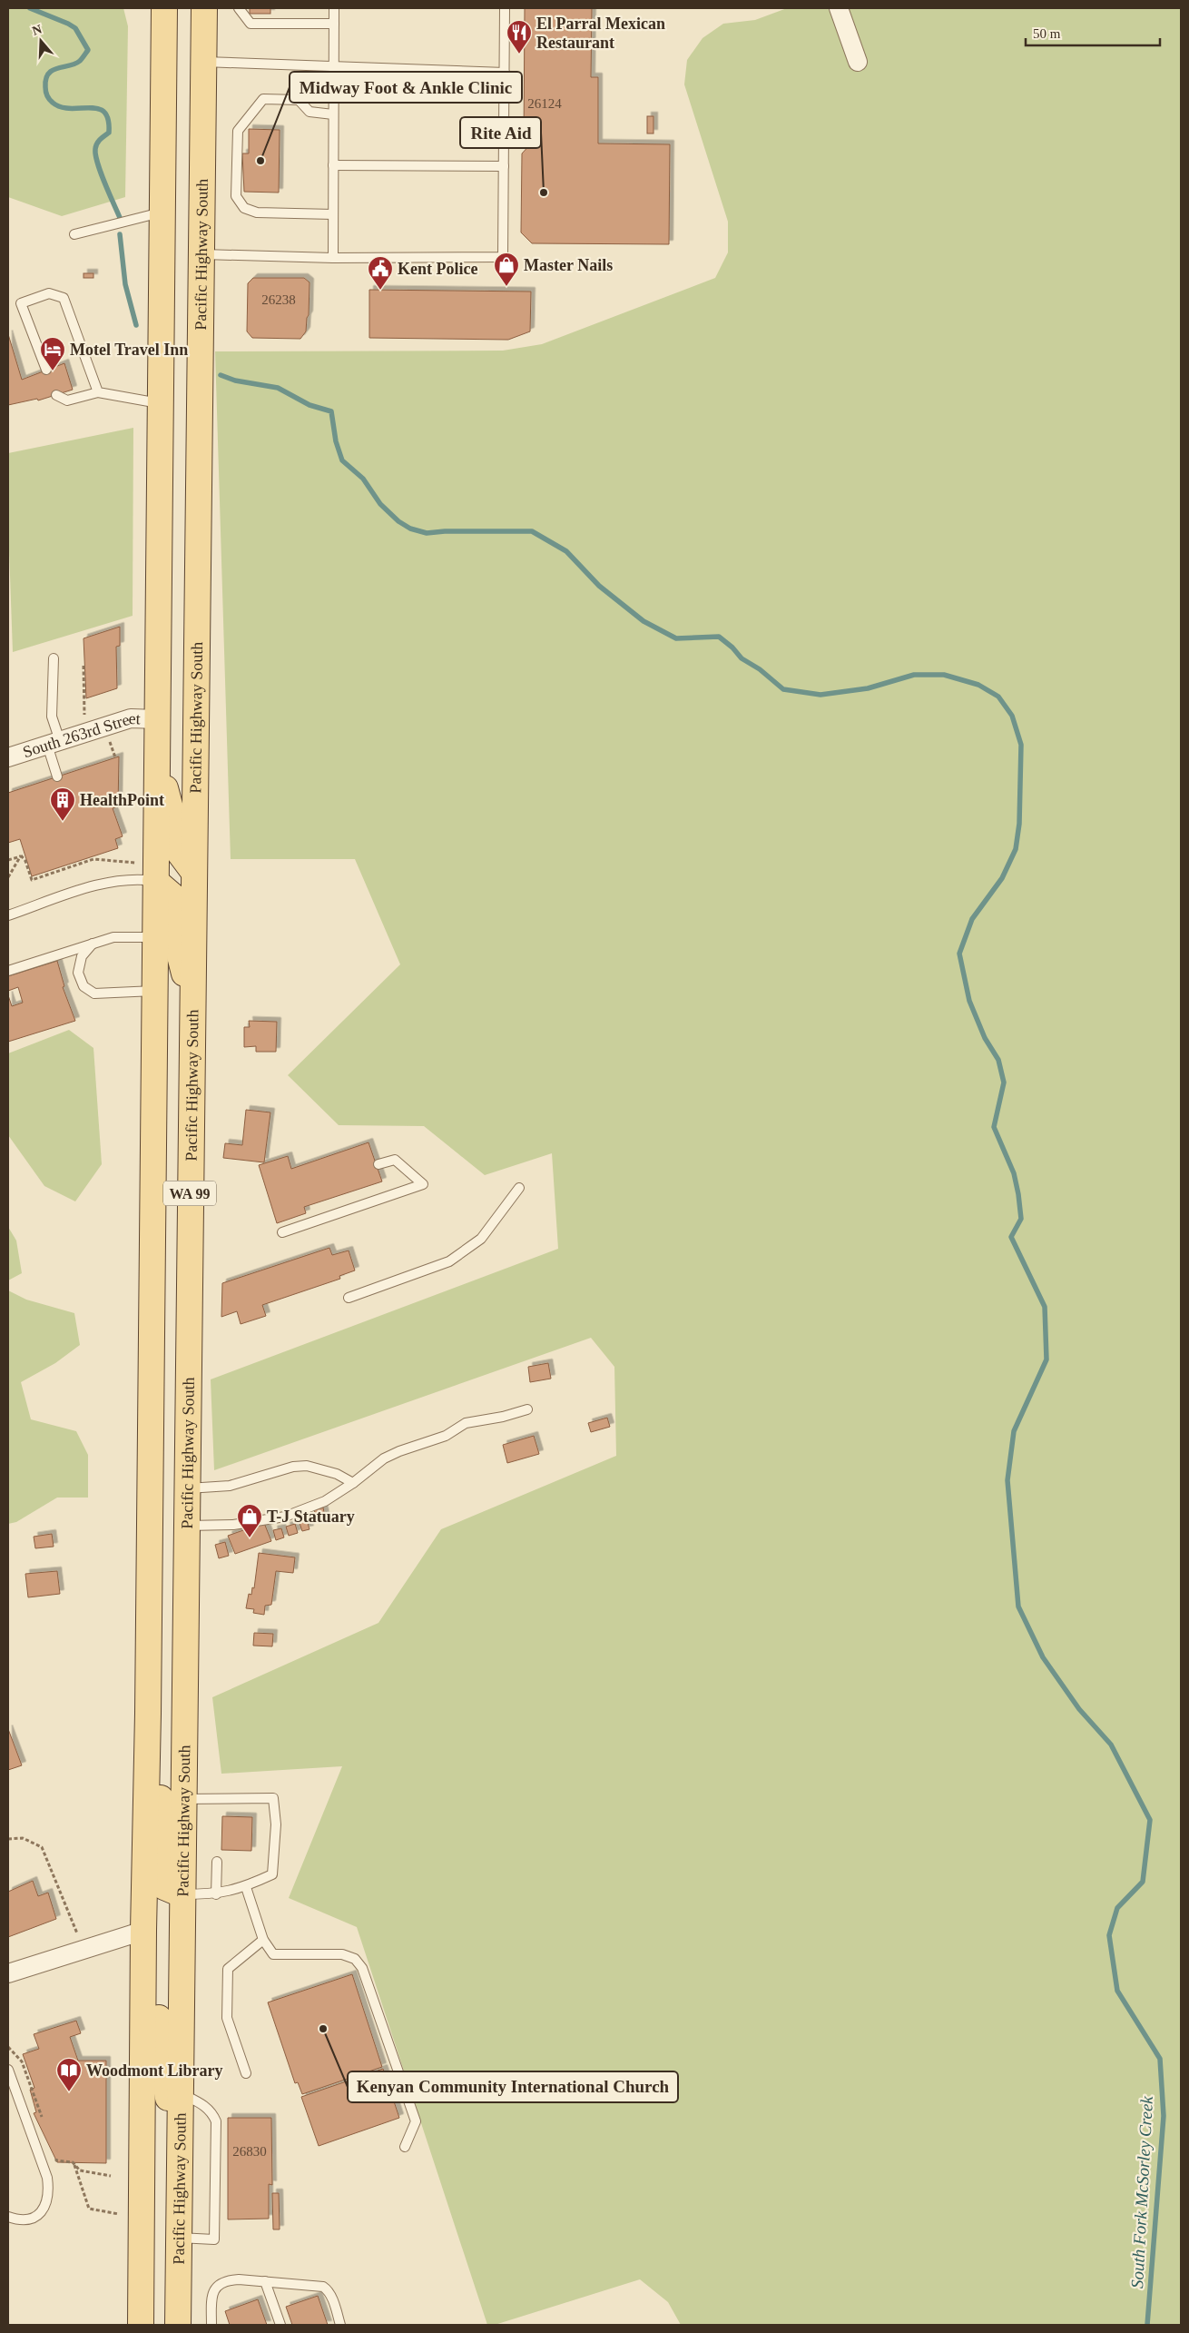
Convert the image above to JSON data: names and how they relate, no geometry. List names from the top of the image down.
{
  "streets": {
    "main road": ["Pacific Highway South", "WA 99"],
    "street": ["South 263rd Street"]
  },
  "crossings": [
    ["South 263rd Street", "WA 99"]
  ],
  "water": ["South Fork McSorley Creek"],
  "places": {
    "restaurant": ["El Parral Mexican Restaurant"],
    "other": ["Midway Foot & Ankle Clinic", "Rite Aid", "Kenyan Community International Church"],
    "shop": ["Master Nails", "T-J Statuary"],
    "public building": ["Kent Police"],
    "hotel": ["Motel Travel Inn"],
    "building": ["HealthPoint"],
    "library": ["Woodmont Library"]
  },
  "house_numbers": ["26124", "26238", "26830"],
  "scale_bar": "50 m",
  "north": "top"
}
